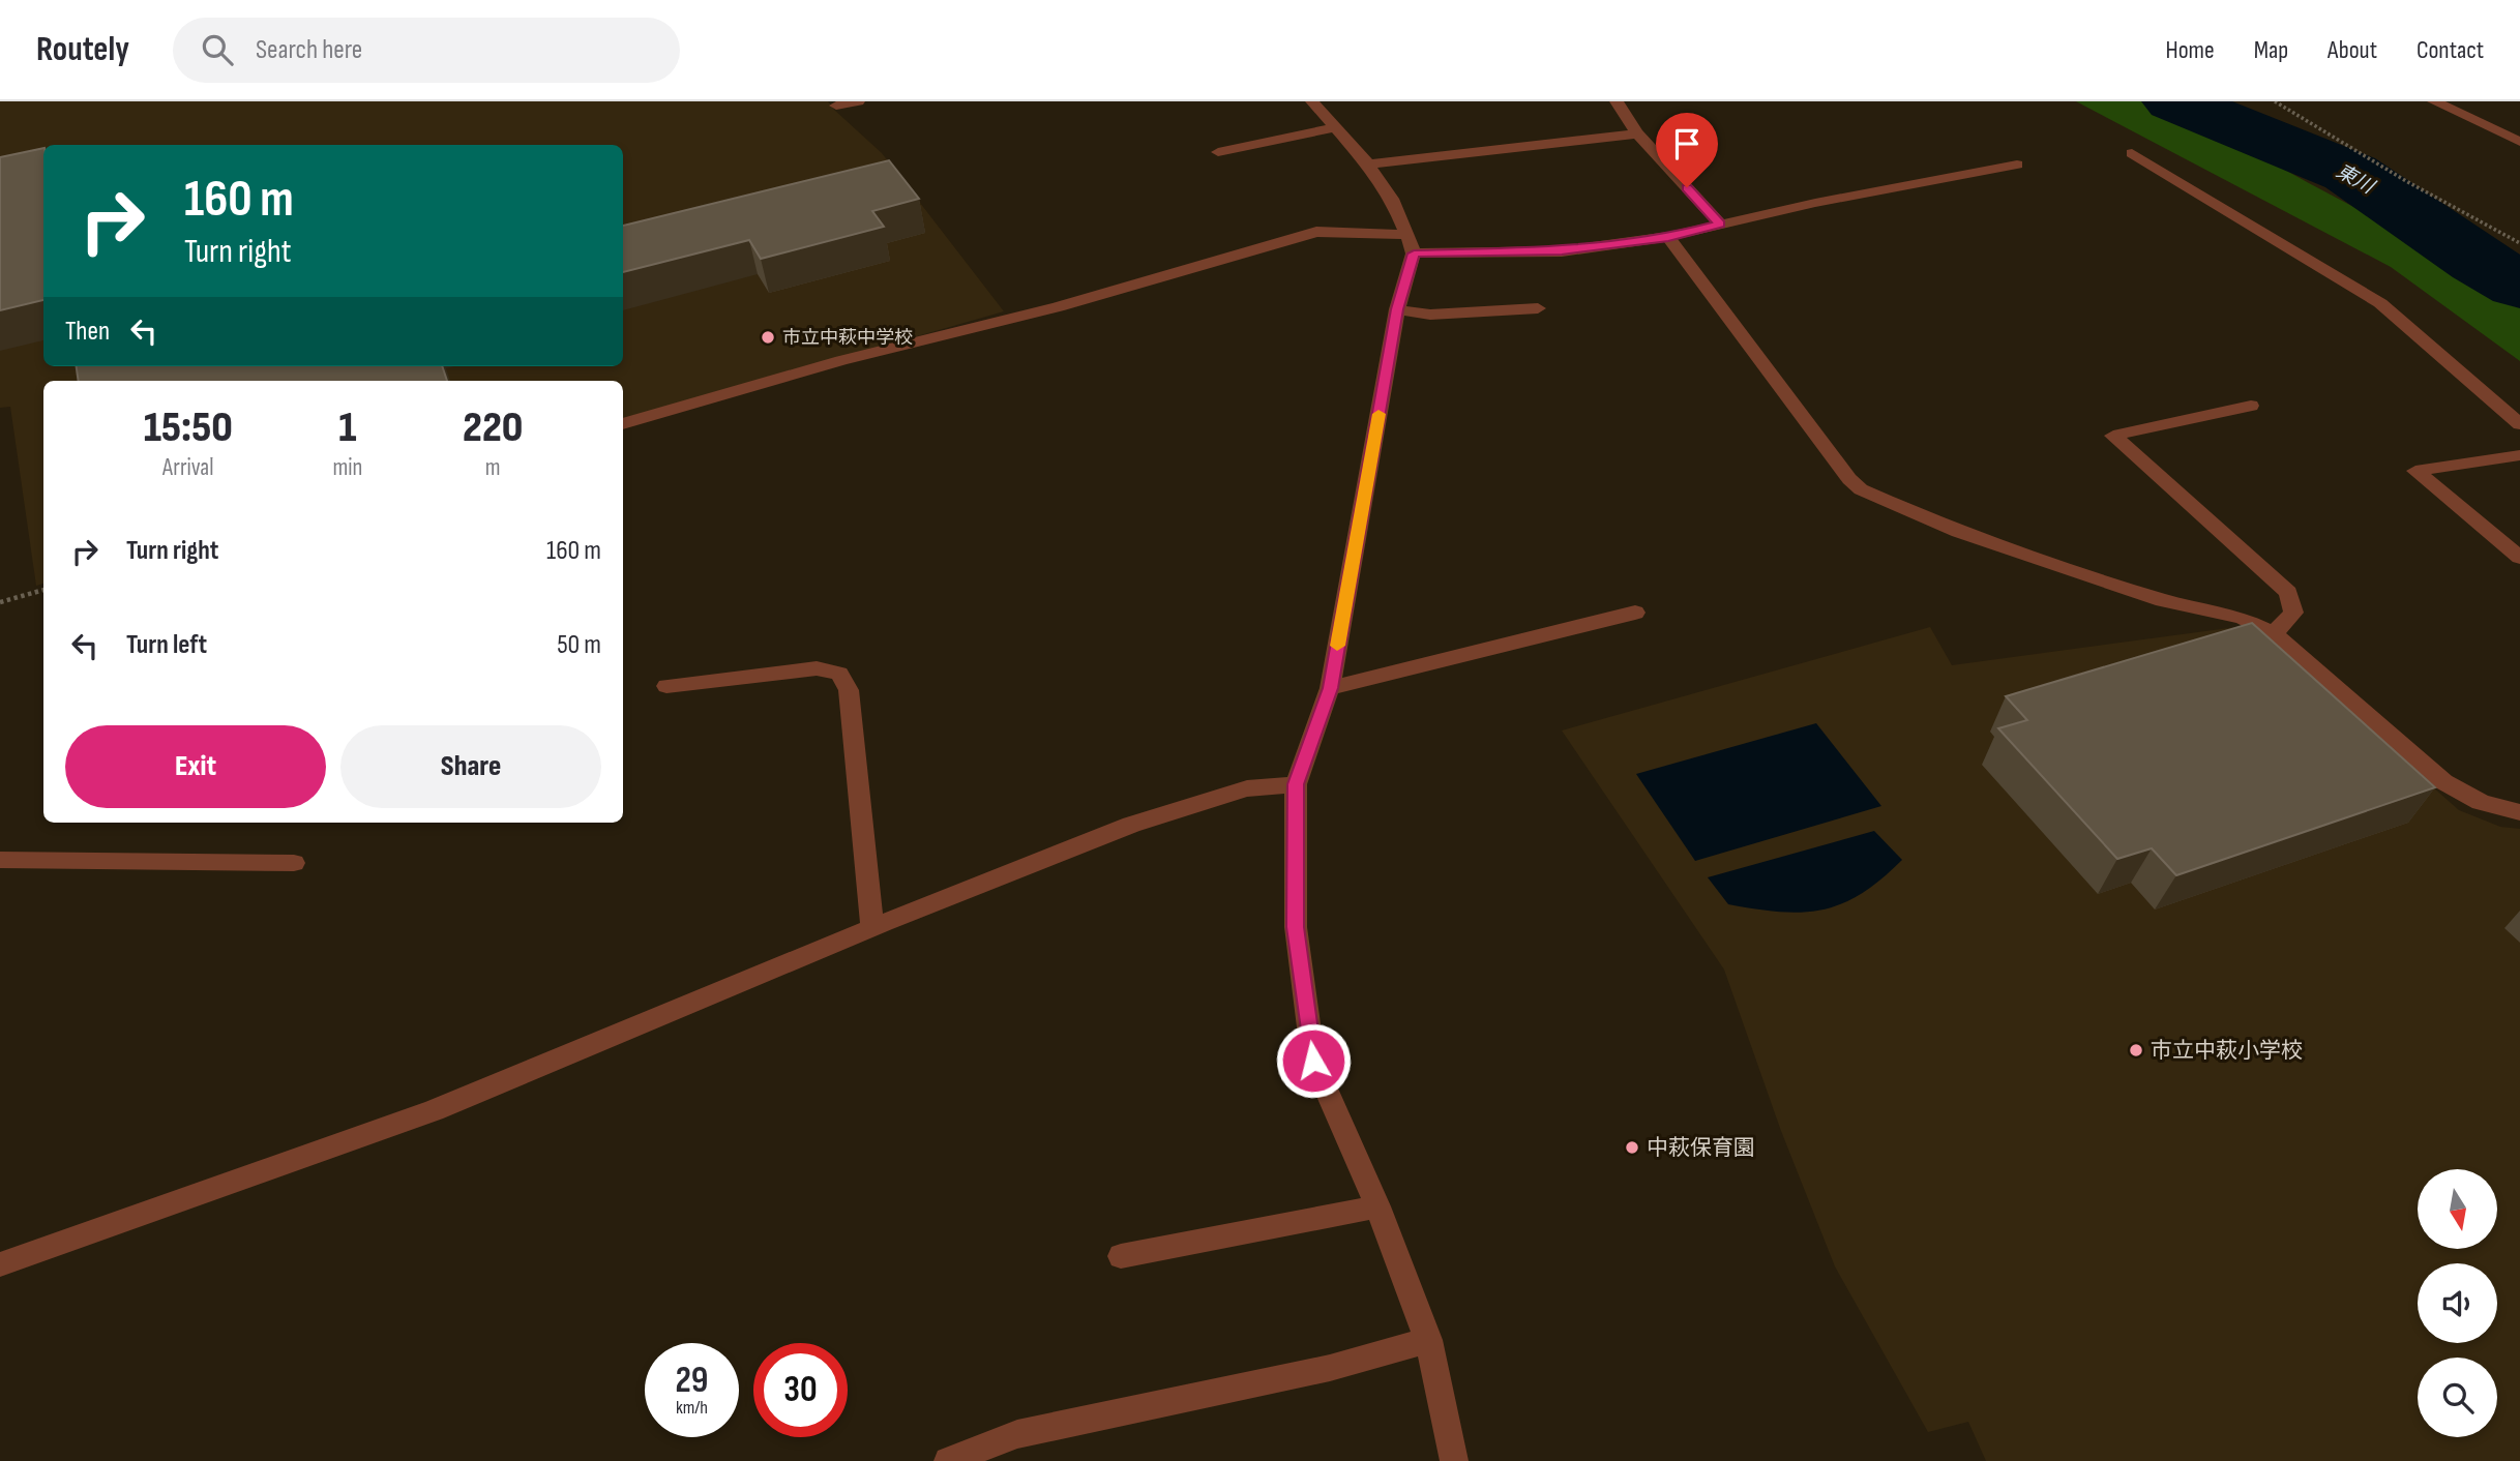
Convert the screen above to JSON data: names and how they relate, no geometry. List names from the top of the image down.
{
  "water": ["東川"],
  "places": ["市立中萩中学校", "市立中萩小学校", "中萩保育園"],
  "north": "bottom",
  "page": {
    "header": "Routely",
    "search": "Search here",
    "nav": [
      "Home",
      "Map",
      "About",
      "Contact"
    ],
    "turn": ["160 m", "Turn right"],
    "then": "Then",
    "eta": [
      "15:50",
      "Arrival",
      "1",
      "min",
      "220",
      "m"
    ],
    "list": [
      {
        "name": "Turn right",
        "value": "160 m"
      },
      {
        "name": "Turn left",
        "value": "50 m"
      }
    ],
    "buttons": ["Exit", "Share"],
    "speed": "29 km/h",
    "limit": "30"
  }
}
